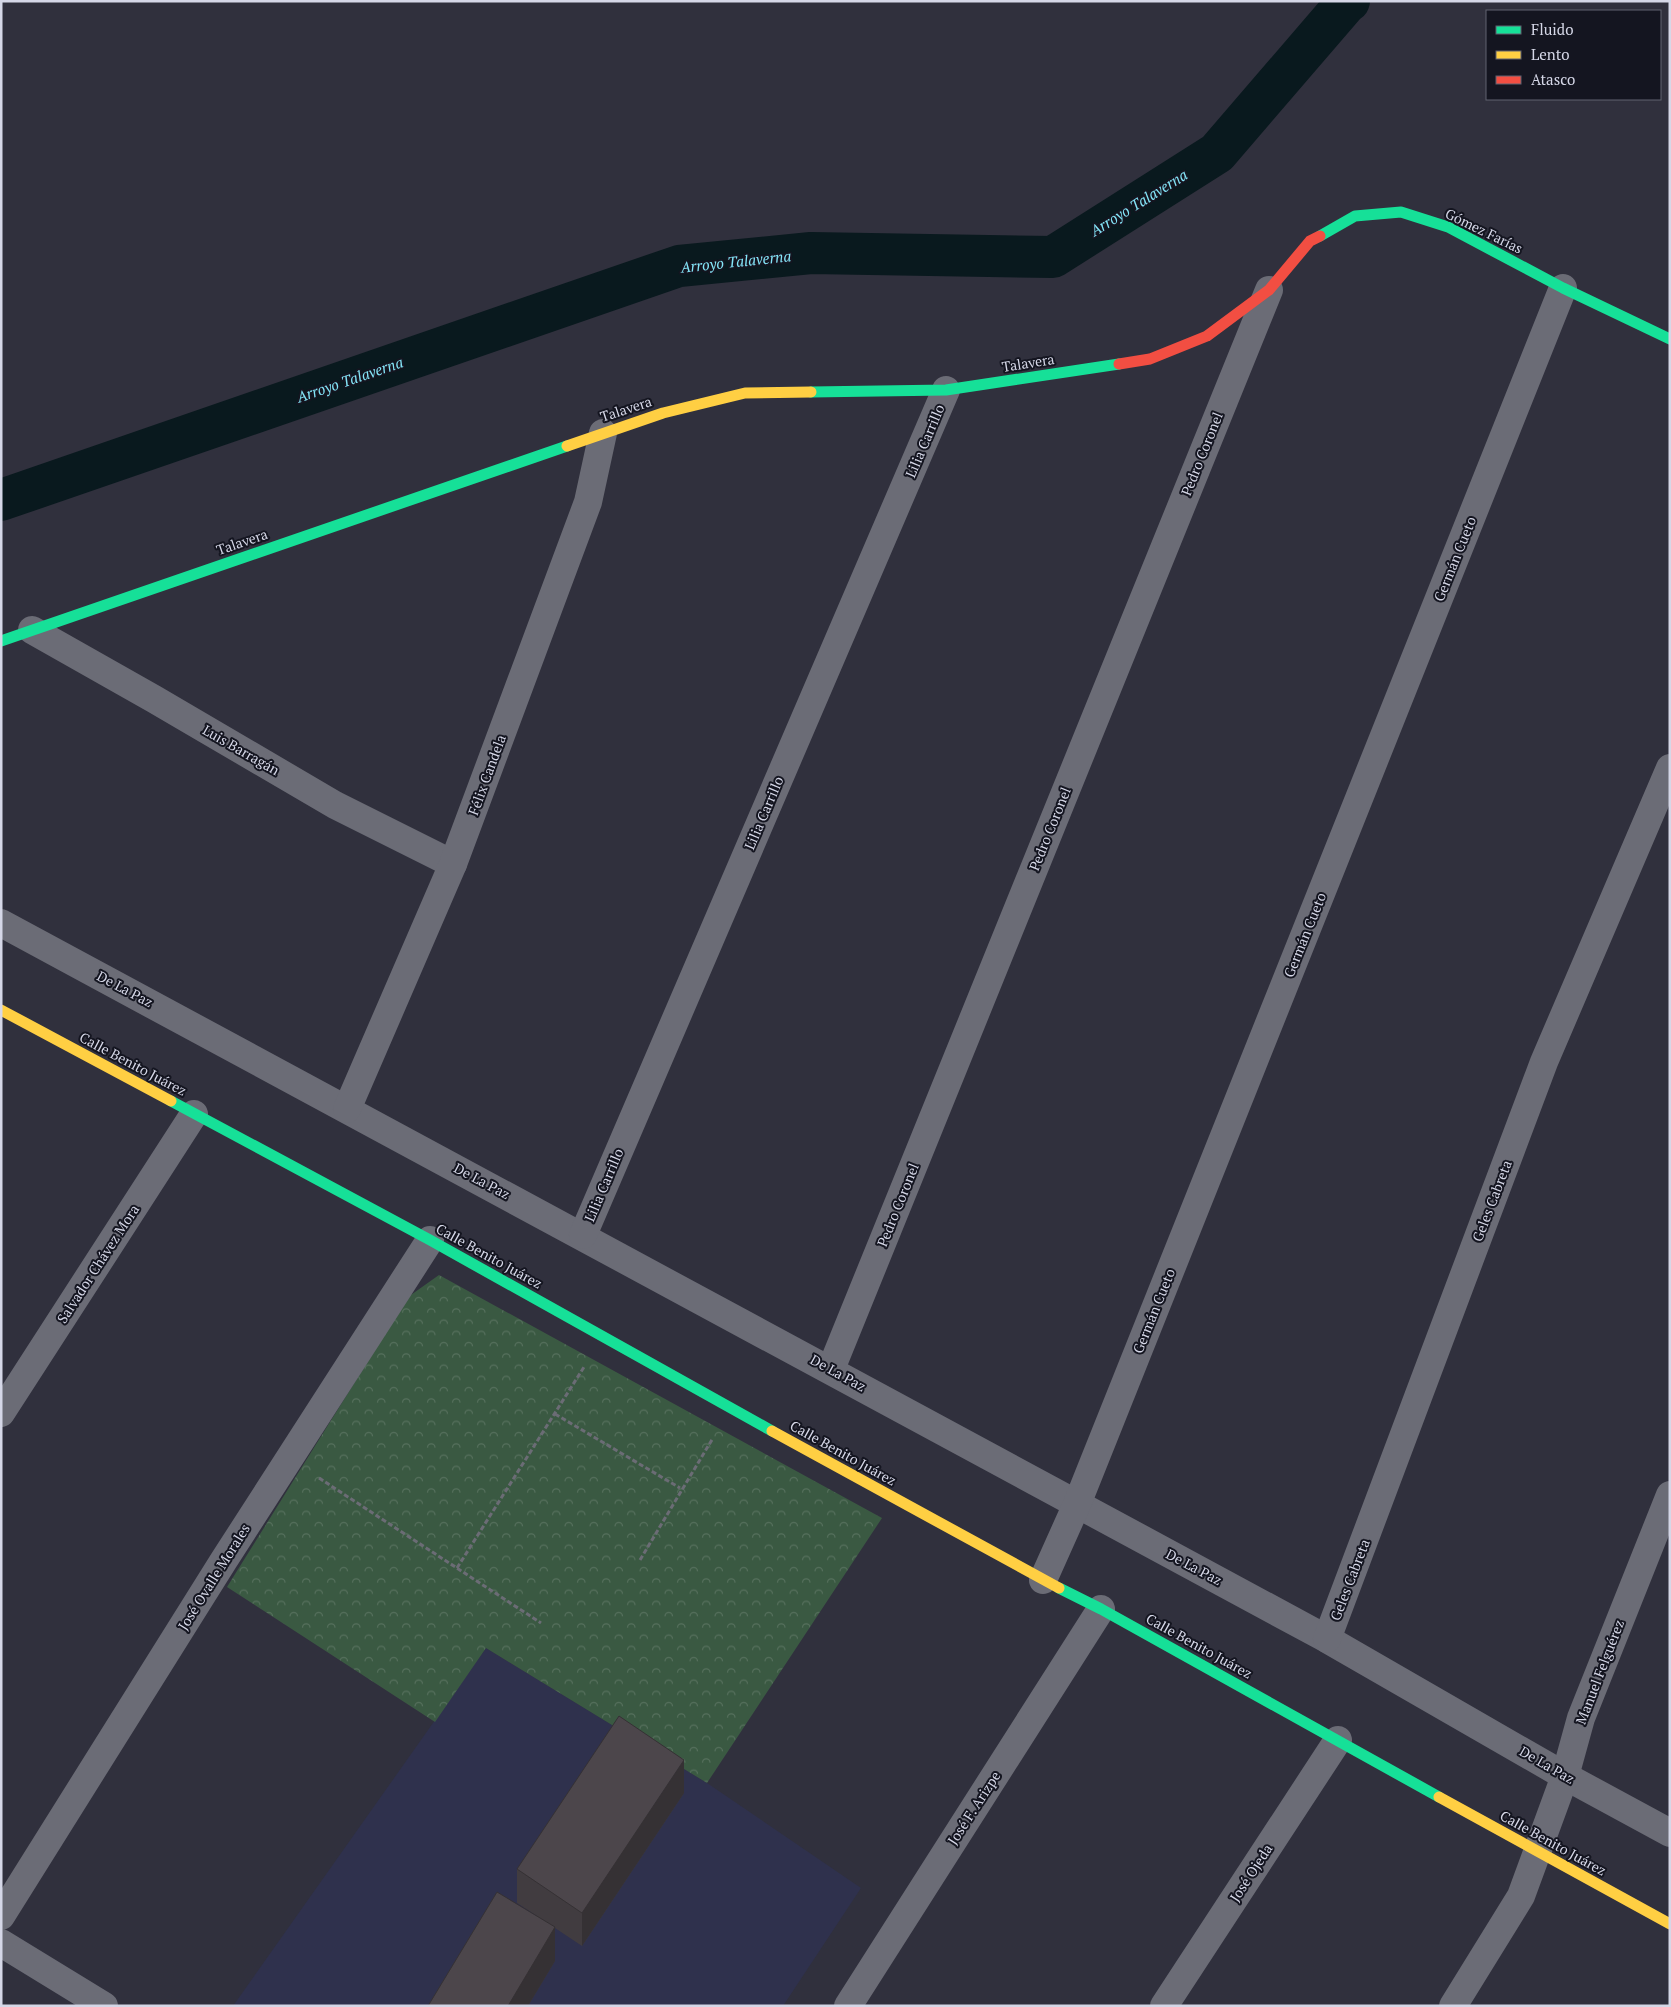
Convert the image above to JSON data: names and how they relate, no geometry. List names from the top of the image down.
{
  "streets": {
    "street": [
      "Gómez Farías",
      "Talavera",
      "Lilia Carrillo",
      "Pedro Coronel",
      "Germán Cueto",
      "Luis Barragán",
      "Félix Candela",
      "De La Paz",
      "Calle Benito Juárez",
      "Geles Cabreta",
      "Salvador Chávez Mora",
      "José Ovalle Morales",
      "Manuel Felguérez",
      "José F. Arizpe",
      "José Ojeda"
    ]
  },
  "crossings": [
    ["Gómez Farías", "Talavera"],
    ["Gómez Farías", "Pedro Coronel"],
    ["Gómez Farías", "Germán Cueto"],
    ["Talavera", "Lilia Carrillo"],
    ["Talavera", "Pedro Coronel"],
    ["Talavera", "Luis Barragán"],
    ["Talavera", "Félix Candela"],
    ["Lilia Carrillo", "De La Paz"],
    ["Pedro Coronel", "De La Paz"],
    ["Germán Cueto", "De La Paz"],
    ["Germán Cueto", "Calle Benito Juárez"],
    ["Luis Barragán", "Félix Candela"],
    ["Félix Candela", "De La Paz"],
    ["De La Paz", "Geles Cabreta"],
    ["De La Paz", "Manuel Felguérez"],
    ["Calle Benito Juárez", "Salvador Chávez Mora"],
    ["Calle Benito Juárez", "José Ovalle Morales"],
    ["Calle Benito Juárez", "Manuel Felguérez"],
    ["Calle Benito Juárez", "José F. Arizpe"],
    ["Calle Benito Juárez", "José Ojeda"]
  ],
  "water": ["Arroyo Talaverna"],
  "legend": ["Fluido", "Lento", "Atasco"]
}
